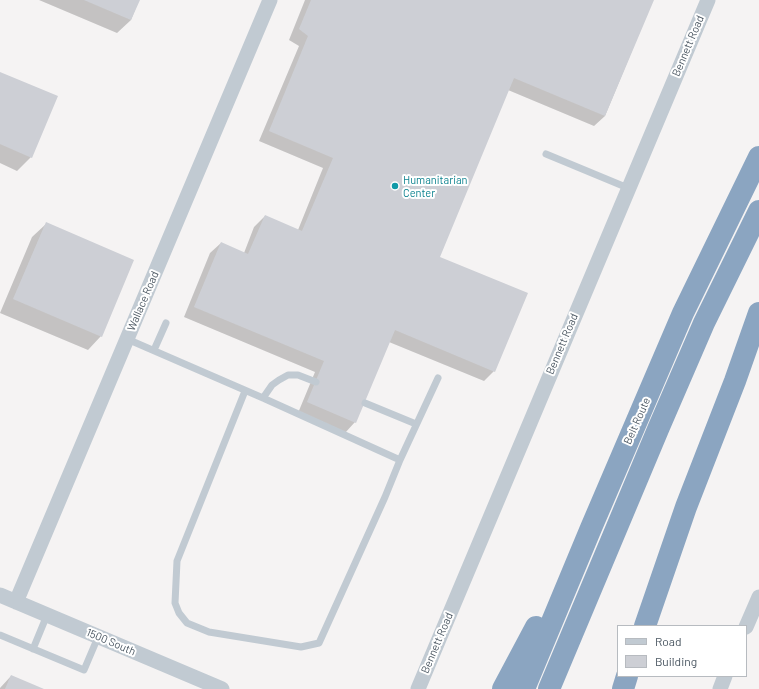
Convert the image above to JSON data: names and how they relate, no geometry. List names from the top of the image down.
{
  "streets": {
    "highway": ["Belt Route"],
    "street": ["Bennett Road", "Wallace Road", "1500 South"]
  },
  "crossings": [
    ["Wallace Road", "1500 South"]
  ],
  "places": ["Humanitarian Center"],
  "legend": ["Road", "Building"]
}
